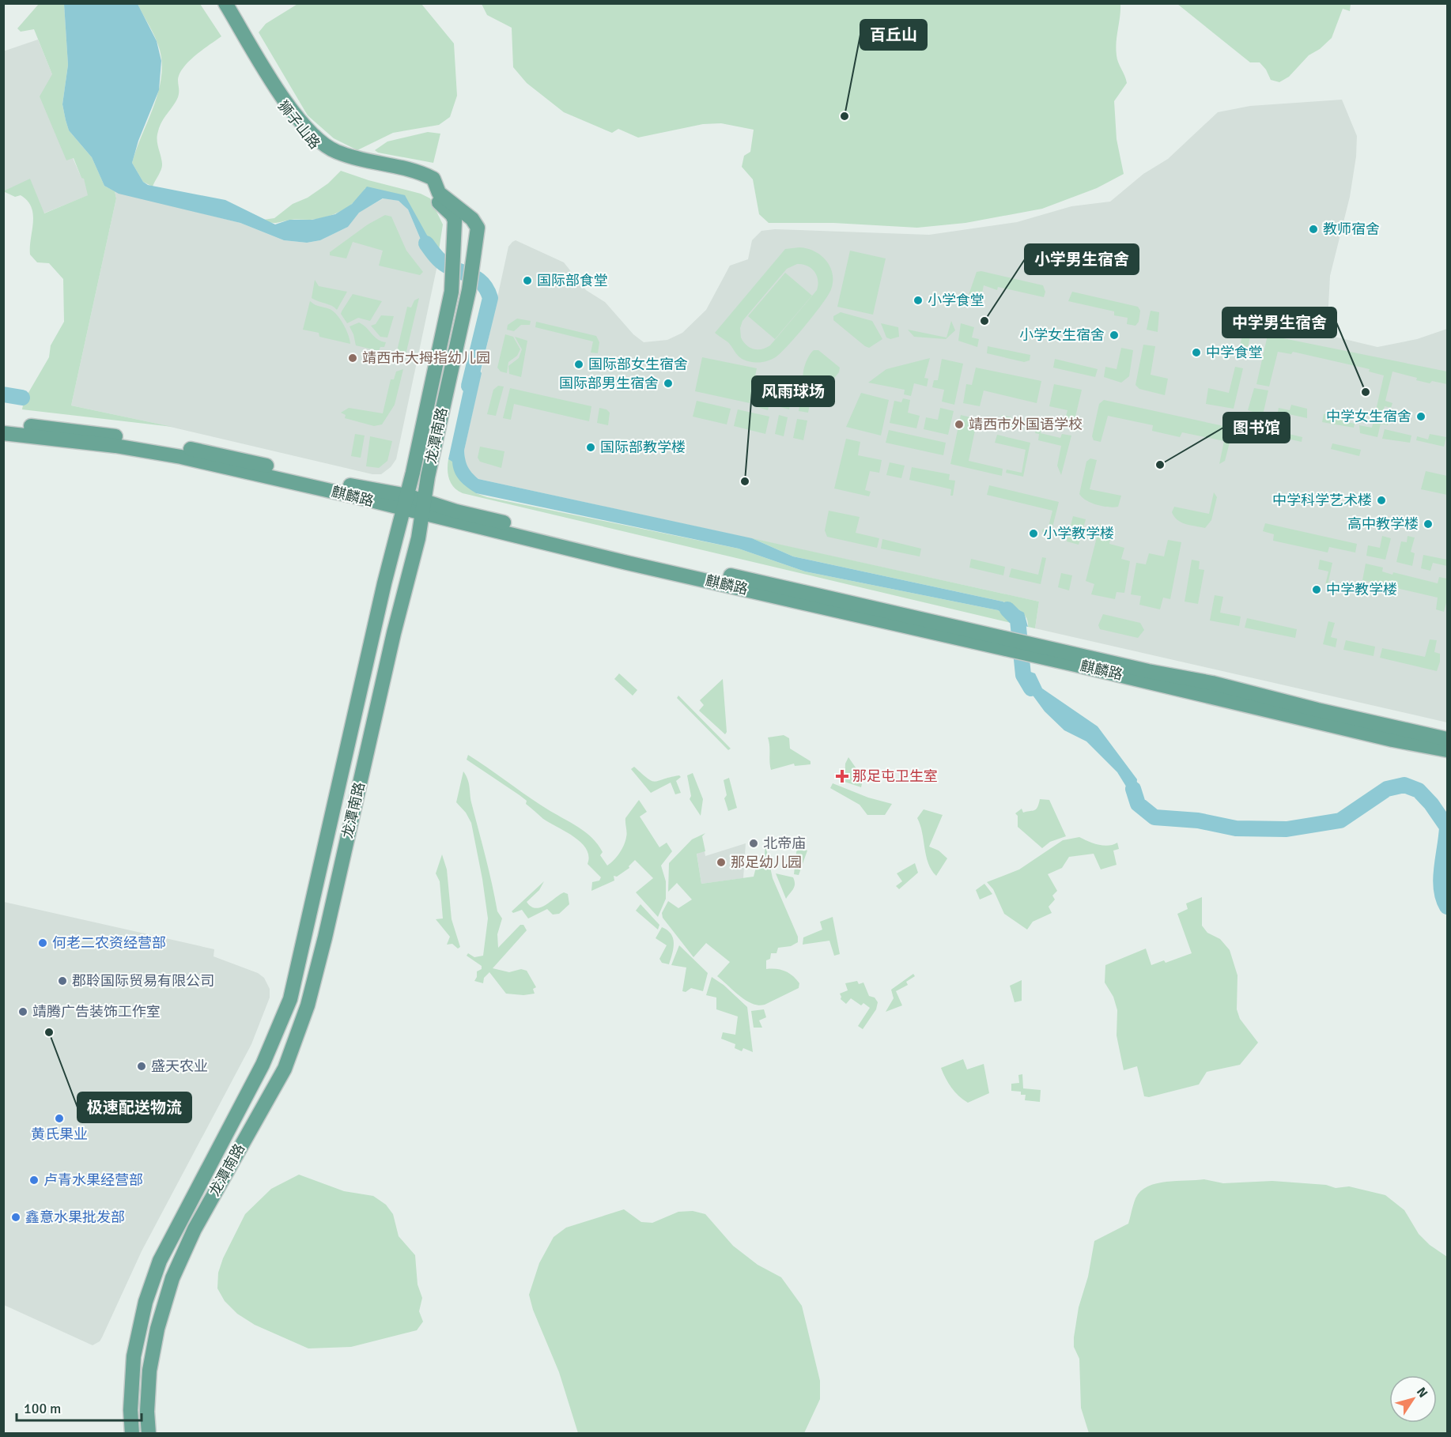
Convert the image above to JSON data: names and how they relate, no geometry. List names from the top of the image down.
{
  "streets": {
    "main road": ["狮子山路", "龙潭南路", "麒麟路"]
  },
  "crossings": [
    ["狮子山路", "龙潭南路"],
    ["龙潭南路", "麒麟路"]
  ],
  "places": {
    "other": [
      "百丘山",
      "教师宿舍",
      "国际部食堂",
      "小学食堂",
      "小学男生宿舍",
      "小学女生宿舍",
      "中学食堂",
      "靖西市大拇指幼儿园",
      "国际部女生宿舍",
      "国际部男生宿舍",
      "中学男生宿舍",
      "中学女生宿舍",
      "靖西市外国语学校",
      "国际部教学楼",
      "图书馆",
      "风雨球场",
      "中学科学艺术楼",
      "高中教学楼",
      "小学教学楼",
      "中学教学楼",
      "北帝庙",
      "那足幼儿园",
      "何老二农资经营部",
      "郡聆国际贸易有限公司",
      "靖腾广告装饰工作室",
      "极速配送物流",
      "盛天农业",
      "黄氏果业",
      "卢青水果经营部",
      "鑫意水果批发部"
    ],
    "health": ["那足屯卫生室"]
  },
  "scale_bar": "100 m",
  "north": "top right"
}
